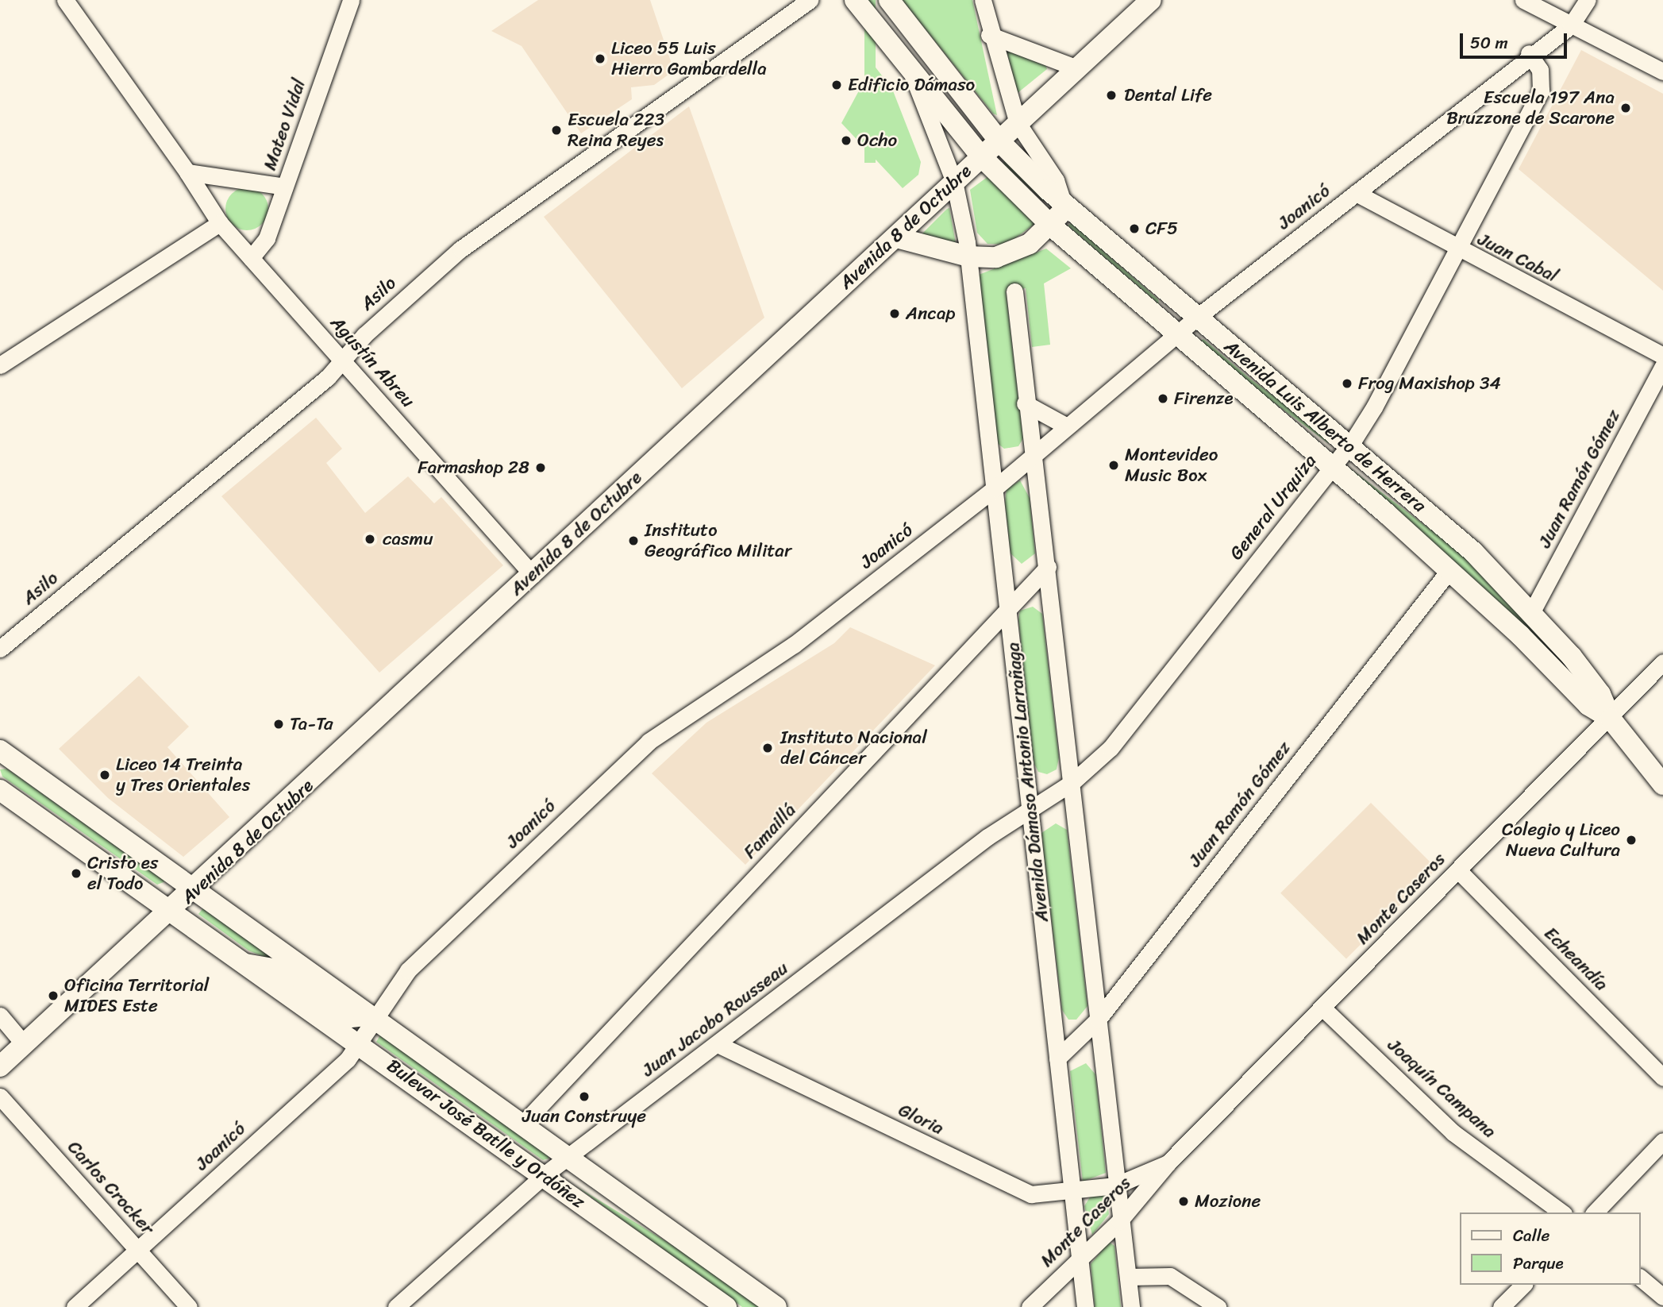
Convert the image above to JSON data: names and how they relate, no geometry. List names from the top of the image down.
{
  "streets": {
    "main road": ["Avenida 8 de Octubre", "Avenida Luis Alberto de Herrera", "Bulevar José Batlle y Ordóñez"],
    "street": [
      "Mateo Vidal",
      "Joanicó",
      "Juan Cabal",
      "Asilo",
      "Agustín Abreu",
      "Juan Ramón Gómez",
      "General Urquiza",
      "Avenida Dámaso Antonio Larrañaga",
      "Famaillá",
      "Monte Caseros",
      "Echeandía",
      "Juan Jacobo Rousseau",
      "Joaquín Campana",
      "Gloria",
      "Carlos Crocker"
    ]
  },
  "crossings": [
    ["Mateo Vidal", "Agustín Abreu"],
    ["Joanicó", "Juan Cabal"],
    ["Joanicó", "Avenida Luis Alberto de Herrera"],
    ["Joanicó", "General Urquiza"],
    ["Joanicó", "Avenida Dámaso Antonio Larrañaga"],
    ["Joanicó", "Bulevar José Batlle y Ordóñez"],
    ["Joanicó", "Carlos Crocker"],
    ["Avenida 8 de Octubre", "Agustín Abreu"],
    ["Avenida 8 de Octubre", "Avenida Luis Alberto de Herrera"],
    ["Avenida 8 de Octubre", "Avenida Dámaso Antonio Larrañaga"],
    ["Avenida 8 de Octubre", "Bulevar José Batlle y Ordóñez"],
    ["Juan Cabal", "General Urquiza"],
    ["Asilo", "Agustín Abreu"],
    ["Avenida Luis Alberto de Herrera", "Juan Ramón Gómez"],
    ["Avenida Luis Alberto de Herrera", "General Urquiza"],
    ["Avenida Luis Alberto de Herrera", "Avenida Dámaso Antonio Larrañaga"],
    ["Avenida Luis Alberto de Herrera", "Monte Caseros"],
    ["Juan Ramón Gómez", "Avenida Dámaso Antonio Larrañaga"],
    ["General Urquiza", "Juan Jacobo Rousseau"],
    ["Avenida Dámaso Antonio Larrañaga", "Famaillá"],
    ["Avenida Dámaso Antonio Larrañaga", "Monte Caseros"],
    ["Avenida Dámaso Antonio Larrañaga", "Juan Jacobo Rousseau"],
    ["Avenida Dámaso Antonio Larrañaga", "Gloria"],
    ["Famaillá", "Bulevar José Batlle y Ordóñez"],
    ["Monte Caseros", "Echeandía"],
    ["Monte Caseros", "Joaquín Campana"],
    ["Monte Caseros", "Gloria"],
    ["Juan Jacobo Rousseau", "Gloria"],
    ["Juan Jacobo Rousseau", "Bulevar José Batlle y Ordóñez"]
  ],
  "places": [
    "Liceo 55 Luis Hierro Gambardella",
    "Edificio Dámaso",
    "Dental Life",
    "Escuela 197 Ana Bruzzone de Scarone",
    "Escuela 223 Reina Reyes",
    "Ocho",
    "CF5",
    "Ancap",
    "Frog Maxishop 34",
    "Firenze",
    "Montevideo Music Box",
    "Farmashop 28",
    "casmu",
    "Instituto Geográfico Militar",
    "Ta-Ta",
    "Instituto Nacional del Cáncer",
    "Liceo 14 Treinta y Tres Orientales",
    "Colegio y Liceo Nueva Cultura",
    "Cristo es el Todo",
    "Oficina Territorial MIDES Este",
    "Juan Construye",
    "Mozione"
  ],
  "legend": ["Calle", "Parque"],
  "scale_bar": "50 m"
}
